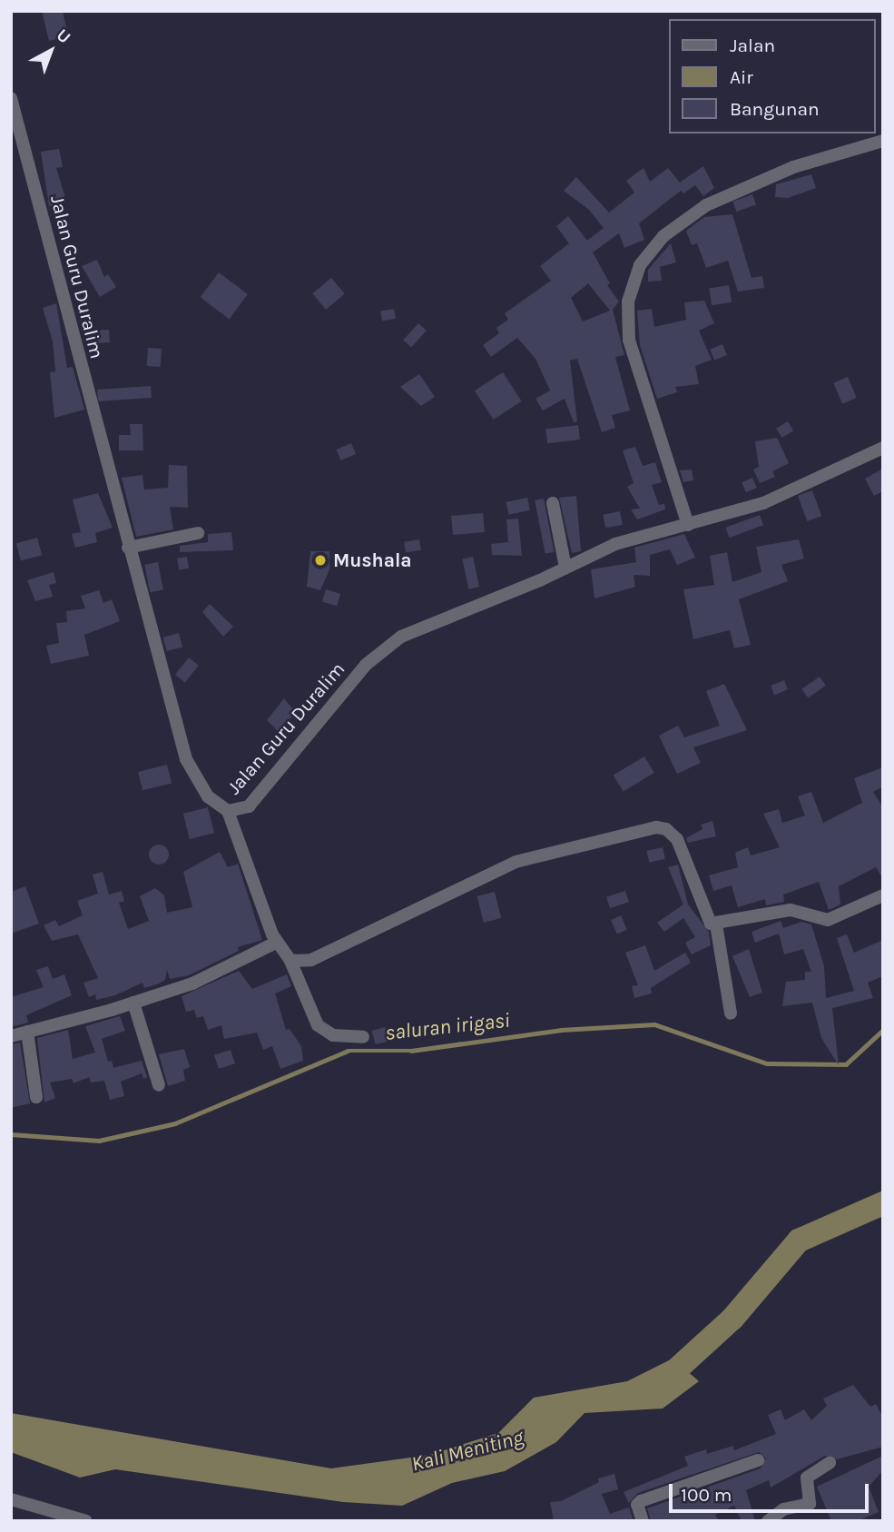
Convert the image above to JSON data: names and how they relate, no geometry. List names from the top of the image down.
{
  "streets": {
    "street": ["Jalan Guru Duralim"]
  },
  "water": ["saluran irigasi", "Kali Meniting"],
  "places": ["Mushala"],
  "legend": ["Jalan", "Air", "Bangunan"],
  "scale_bar": "100 m",
  "north": "top right"
}
